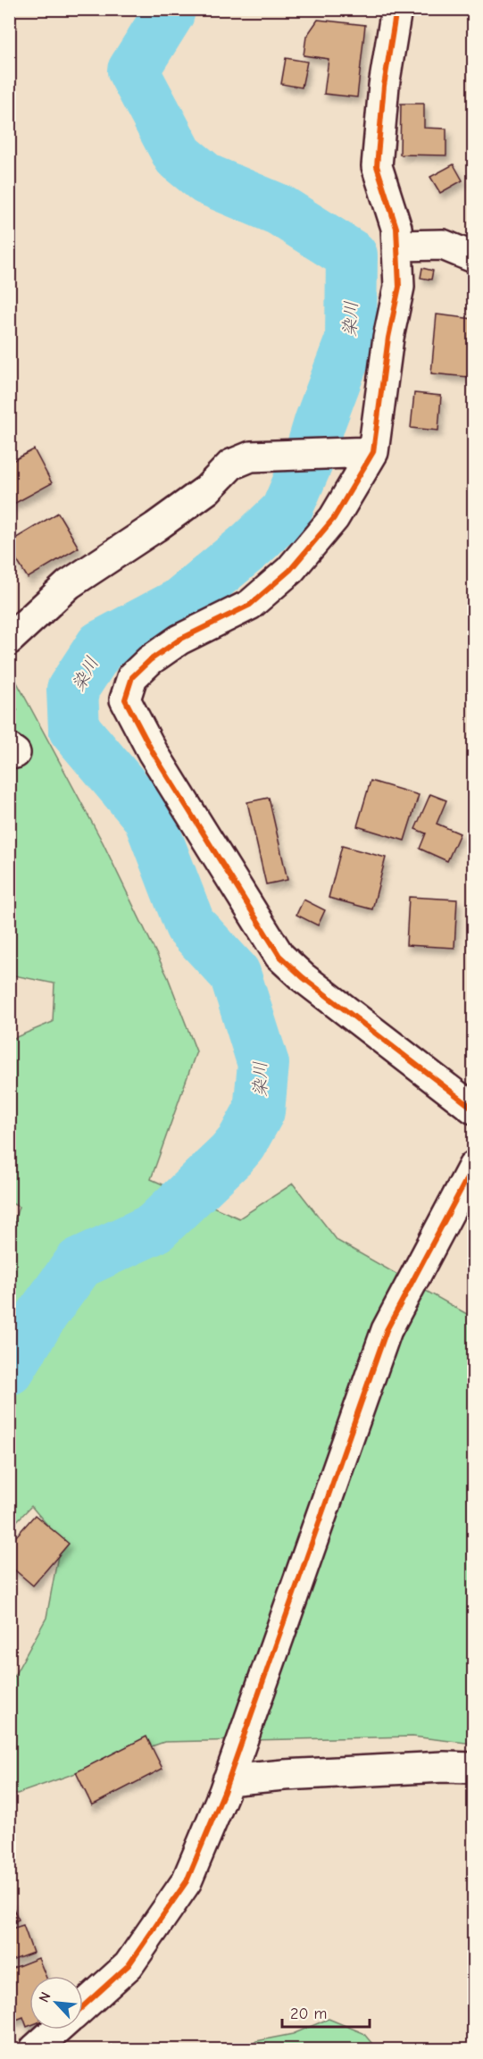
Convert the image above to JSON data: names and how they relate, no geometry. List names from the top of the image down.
{
  "water": ["染川"],
  "scale_bar": "20 m",
  "north": "top left"
}
